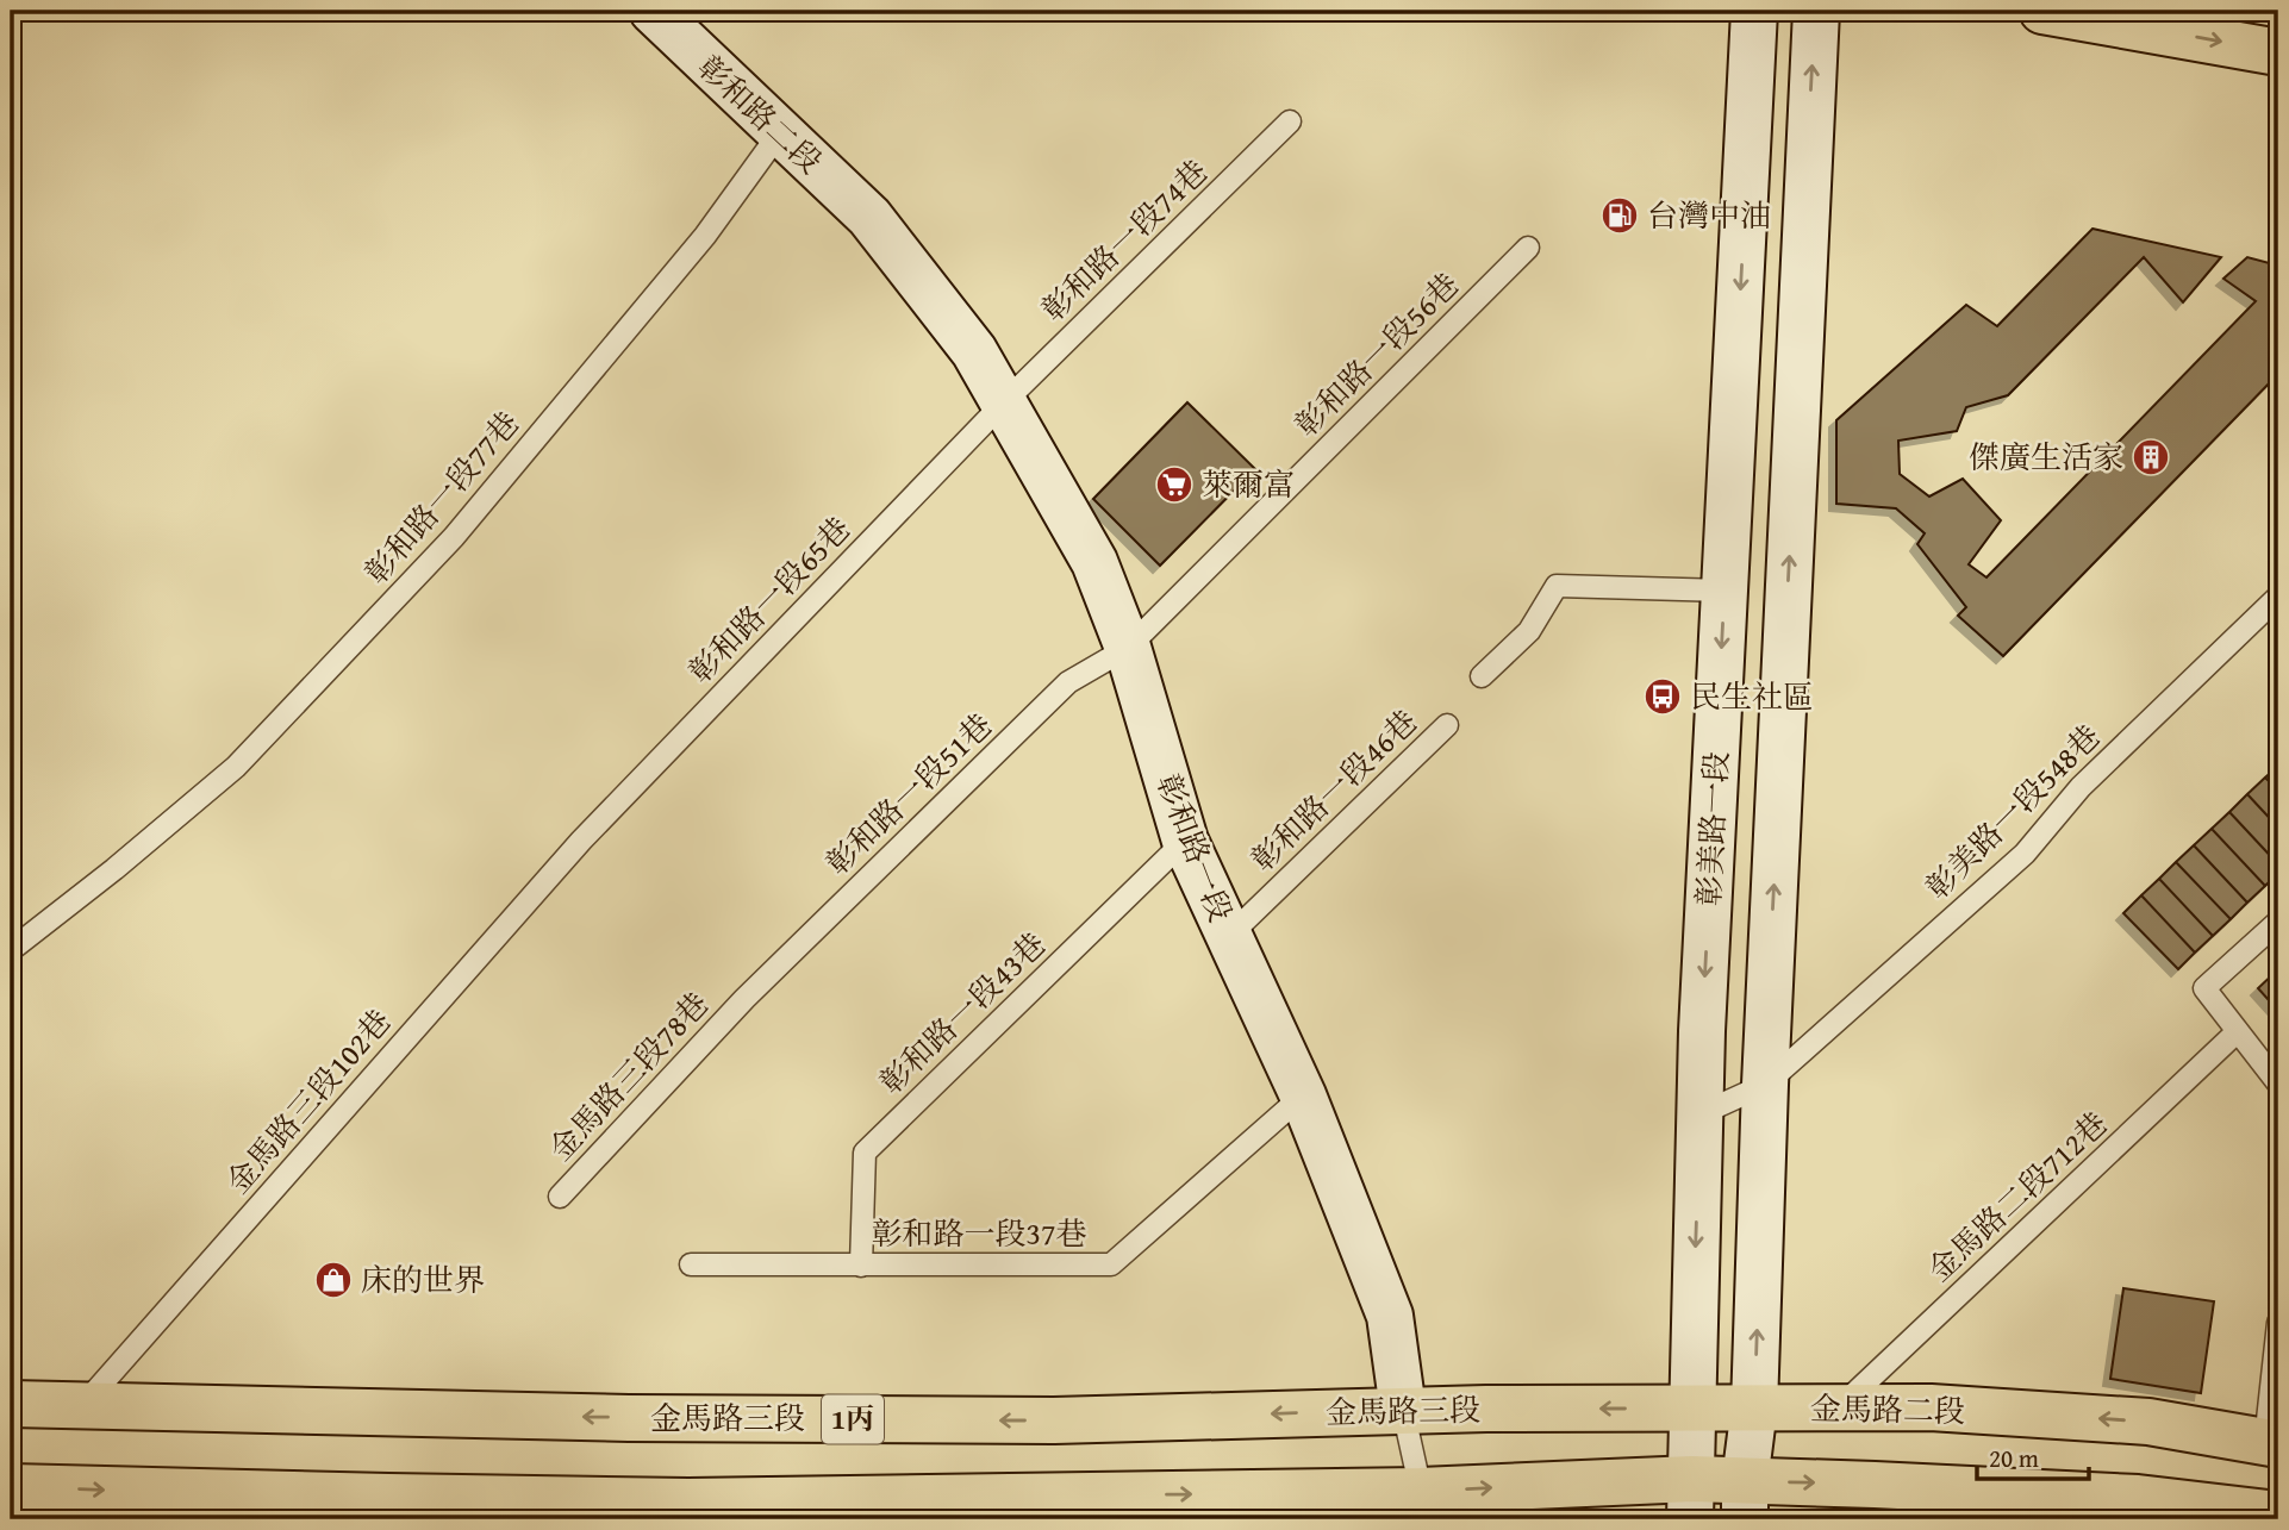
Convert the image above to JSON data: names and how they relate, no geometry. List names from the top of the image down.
{
  "streets": {
    "main road": [
      "彰和路二段",
      "彰美路一段",
      "彰和路一段",
      "金馬路二段",
      "金馬路三段",
      "1丙"
    ],
    "lane": [
      "彰和路一段74巷",
      "彰和路一段56巷",
      "彰和路一段77巷",
      "彰和路一段65巷",
      "彰和路一段46巷",
      "彰和路一段51巷",
      "彰美路一段548巷",
      "彰和路一段43巷",
      "金馬路三段78巷",
      "金馬路三段102巷",
      "金馬路二段712巷",
      "彰和路一段37巷"
    ]
  },
  "crossings": [
    ["彰和路二段", "彰和路一段77巷"],
    ["彰和路二段", "彰和路一段"],
    ["彰和路一段74巷", "彰和路一段65巷"],
    ["彰和路一段74巷", "彰和路一段"],
    ["彰和路一段56巷", "彰和路一段51巷"],
    ["彰和路一段56巷", "彰和路一段"],
    ["彰和路一段65巷", "彰和路一段"],
    ["彰和路一段65巷", "金馬路三段102巷"],
    ["彰和路一段46巷", "彰和路一段"],
    ["彰和路一段51巷", "彰和路一段"],
    ["彰和路一段51巷", "金馬路三段78巷"],
    ["彰美路一段548巷", "彰美路一段"],
    ["彰美路一段", "金馬路二段"],
    ["彰美路一段", "金馬路三段"],
    ["彰和路一段", "彰和路一段43巷"],
    ["彰和路一段", "彰和路一段37巷"],
    ["彰和路一段", "金馬路三段"],
    ["彰和路一段43巷", "彰和路一段37巷"],
    ["金馬路三段102巷", "金馬路三段"],
    ["金馬路二段712巷", "金馬路二段"],
    ["金馬路二段", "金馬路三段"]
  ],
  "places": {
    "fuel station": ["台灣中油"],
    "building": ["傑廣生活家"],
    "supermarket": ["萊爾富"],
    "bus stop": ["民生社區"],
    "shop": ["床的世界"]
  },
  "scale_bar": "20 m"
}
